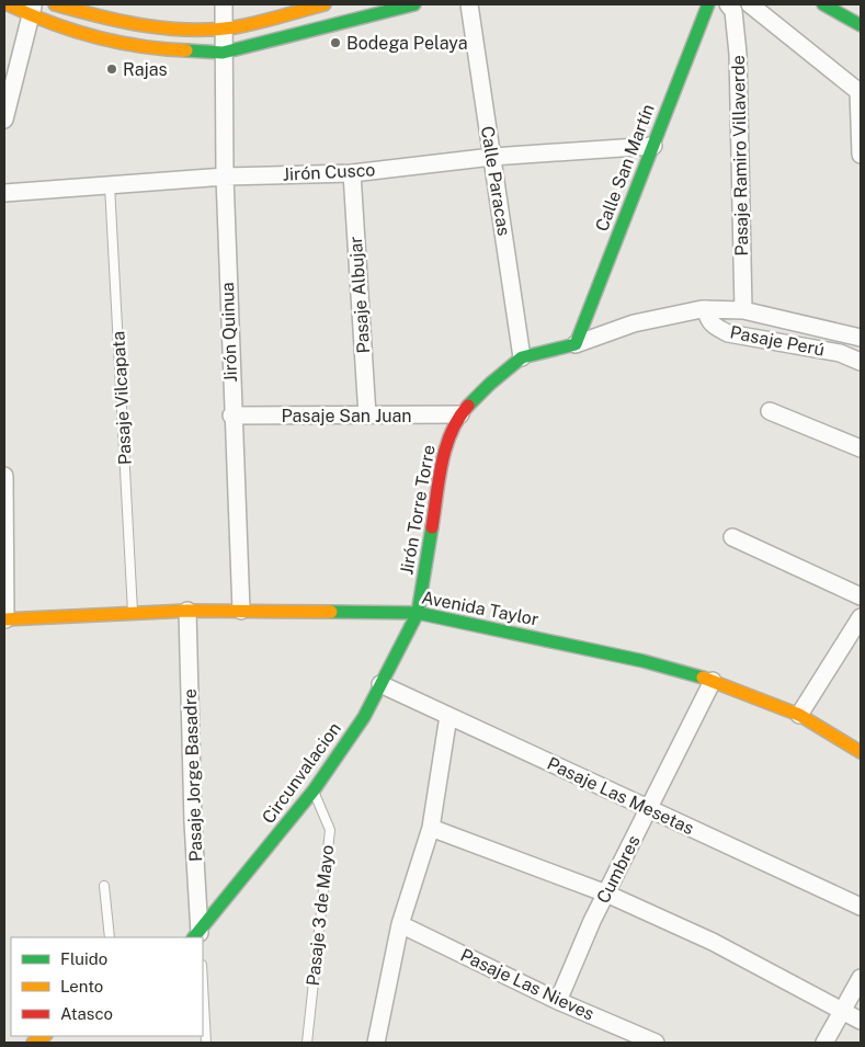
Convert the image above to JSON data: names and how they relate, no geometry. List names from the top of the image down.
{
  "streets": {
    "street": [
      "Pasaje Ramiro Villaverde",
      "Calle San Martín",
      "Jirón Cusco",
      "Calle Paracas",
      "Pasaje Albujar",
      "Jirón Quinua",
      "Pasaje Perú",
      "Pasaje San Juan",
      "Jirón Torre Torre",
      "Avenida Taylor",
      "Circunvalacion",
      "Pasaje Jorge Basadre",
      "Pasaje Las Mesetas",
      "Cumbres",
      "Pasaje Las Nieves"
    ],
    "lane": ["Pasaje Vilcapata", "Pasaje 3 de Mayo"]
  },
  "crossings": [
    ["Calle San Martín", "Jirón Cusco"],
    ["Jirón Cusco", "Calle Paracas"],
    ["Jirón Cusco", "Pasaje Albujar"],
    ["Jirón Cusco", "Jirón Quinua"],
    ["Jirón Cusco", "Pasaje Vilcapata"],
    ["Calle Paracas", "Jirón Torre Torre"],
    ["Pasaje Albujar", "Pasaje San Juan"],
    ["Jirón Quinua", "Pasaje San Juan"],
    ["Jirón Quinua", "Avenida Taylor"],
    ["Pasaje Vilcapata", "Avenida Taylor"],
    ["Pasaje San Juan", "Jirón Torre Torre"],
    ["Jirón Torre Torre", "Avenida Taylor"],
    ["Jirón Torre Torre", "Circunvalacion"],
    ["Avenida Taylor", "Circunvalacion"],
    ["Avenida Taylor", "Pasaje Jorge Basadre"],
    ["Avenida Taylor", "Cumbres"],
    ["Circunvalacion", "Pasaje Jorge Basadre"],
    ["Circunvalacion", "Pasaje Las Mesetas"],
    ["Circunvalacion", "Pasaje 3 de Mayo"],
    ["Pasaje Las Mesetas", "Cumbres"],
    ["Cumbres", "Pasaje Las Nieves"]
  ],
  "places": ["Bodega Pelaya", "Rajas"],
  "legend": ["Fluido", "Lento", "Atasco"]
}
